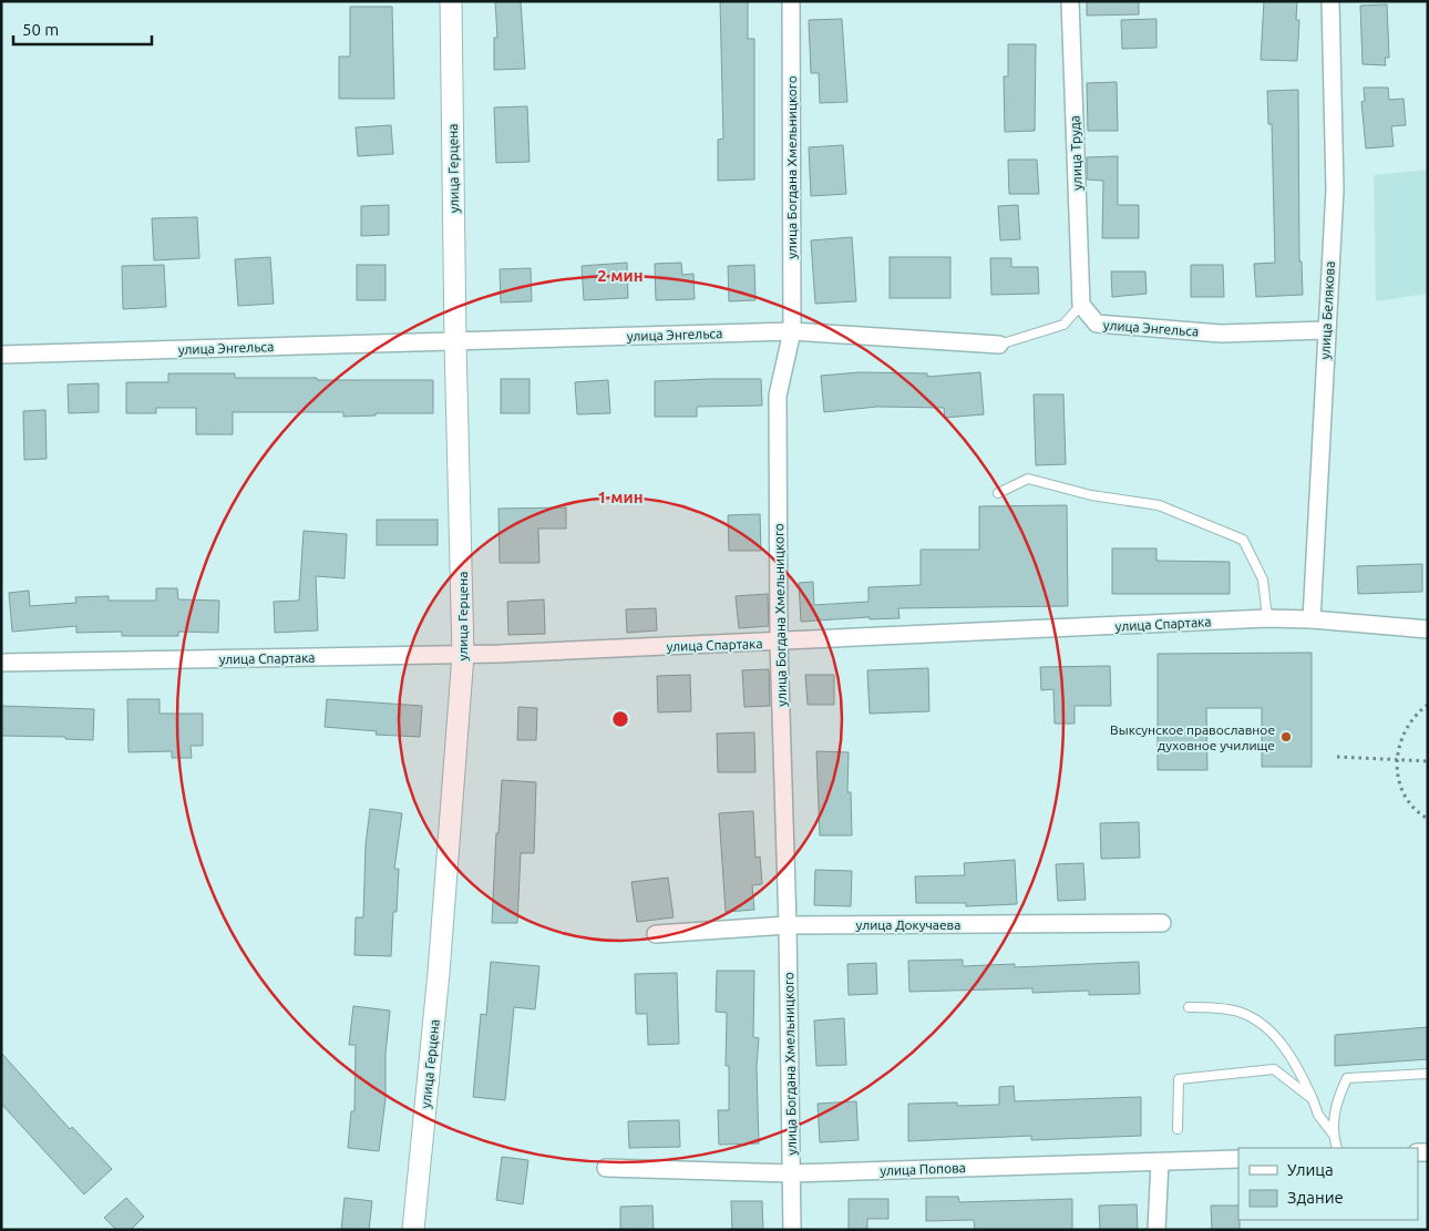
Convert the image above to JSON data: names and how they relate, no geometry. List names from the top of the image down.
{
  "streets": {
    "street": [
      "улица Труда",
      "улица Богдана Хмельницкого",
      "улица Герцена",
      "улица Белякова",
      "улица Энгельса",
      "улица Спартака",
      "улица Докучаева",
      "улица Попова"
    ]
  },
  "crossings": [
    ["улица Труда", "улица Энгельса"],
    ["улица Богдана Хмельницкого", "улица Энгельса"],
    ["улица Богдана Хмельницкого", "улица Спартака"],
    ["улица Богдана Хмельницкого", "улица Докучаева"],
    ["улица Богдана Хмельницкого", "улица Попова"],
    ["улица Герцена", "улица Энгельса"],
    ["улица Герцена", "улица Спартака"],
    ["улица Белякова", "улица Энгельса"],
    ["улица Белякова", "улица Спартака"]
  ],
  "places": ["Выксунское православное духовное училище"],
  "legend": ["Улица", "Здание"],
  "scale_bar": "50 m",
  "rings": ["2 мин", "1 мин"]
}
